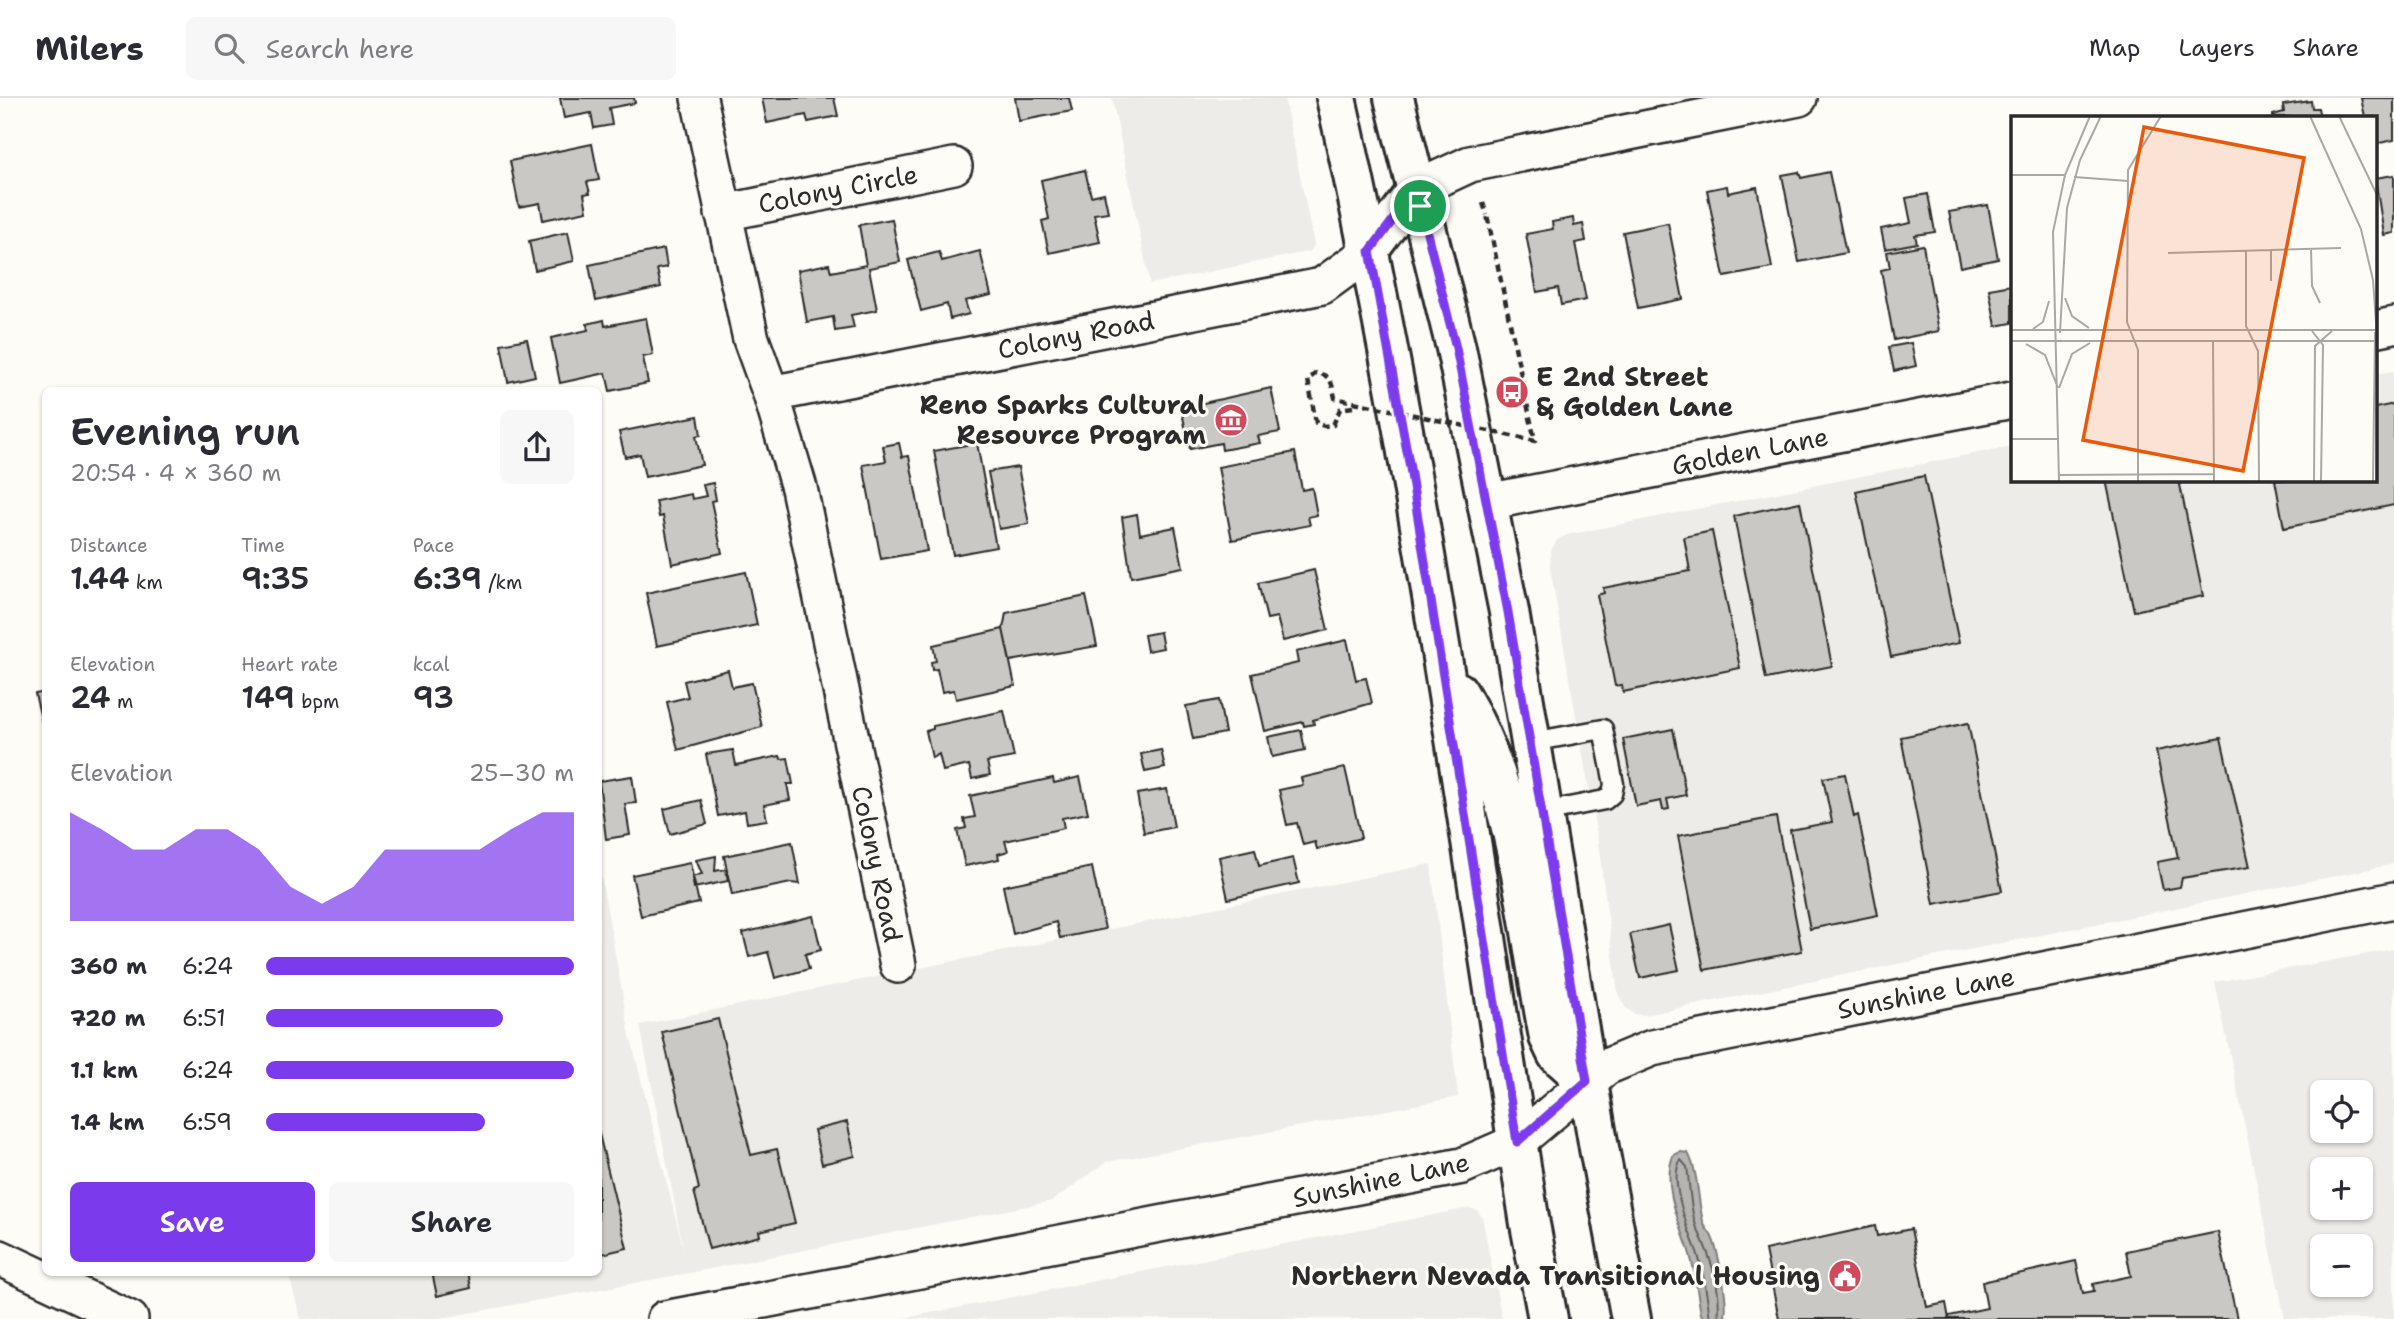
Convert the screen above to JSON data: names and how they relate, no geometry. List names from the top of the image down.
{
  "streets": {
    "street": [
      "Colony Circle",
      "Colony Road",
      "Golden Lane",
      "Sunshine Lane"
    ]
  },
  "crossings": [
    ["Colony Circle", "Colony Road"]
  ],
  "places": {
    "bus stop": ["E 2nd Street & Golden Lane"],
    "museum": ["Reno Sparks Cultural Resource Program"],
    "public building": ["Northern Nevada Transitional Housing"]
  },
  "page": {
    "header": "Milers",
    "search": "Search here",
    "nav": ["Map", "Layers", "Share"],
    "heading": ["Evening run", "20:54 · 4 × 360 m"],
    "stats": [
      ["Distance", "1.44 km"],
      ["Time", "9:35"],
      ["Pace", "6:39 /km"],
      ["Elevation", "24 m"],
      ["Heart rate", "149 bpm"],
      ["kcal", "93"]
    ],
    "chart": ["Elevation", "25–30 m"],
    "list": [
      {
        "name": "360 m",
        "note": "6:24"
      },
      {
        "name": "720 m",
        "note": "6:51"
      },
      {
        "name": "1.1 km",
        "note": "6:24"
      },
      {
        "name": "1.4 km",
        "note": "6:59"
      }
    ],
    "map_buttons": ["+", "−"],
    "buttons": ["Save", "Share"]
  }
}
